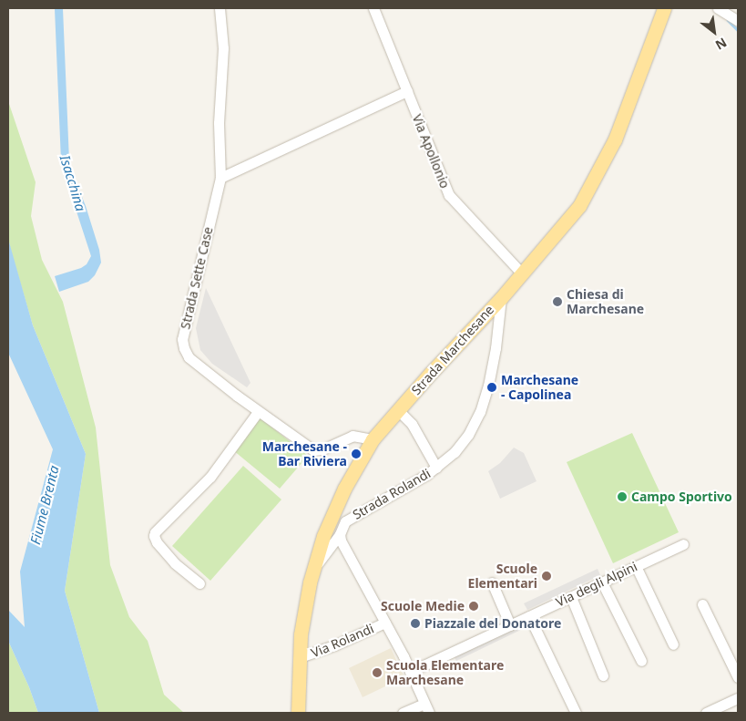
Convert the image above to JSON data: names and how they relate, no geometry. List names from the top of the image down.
{
  "streets": {
    "main road": ["Strada Marchesane"],
    "street": [
      "Via Apollonio",
      "Strada Sette Case",
      "Strada Rolandi",
      "Via degli Alpini",
      "Via Rolandi"
    ]
  },
  "crossings": [
    ["Via Apollonio", "Strada Marchesane"],
    ["Strada Sette Case", "Strada Marchesane"],
    ["Strada Marchesane", "Strada Rolandi"],
    ["Strada Marchesane", "Via Rolandi"]
  ],
  "water": ["Isacchina", "Fiume Brenta"],
  "places": [
    "Chiesa di Marchesane",
    "Marchesane - Capolinea",
    "Marchesane - Bar Riviera",
    "Campo Sportivo",
    "Scuole Elementari",
    "Scuole Medie",
    "Piazzale del Donatore",
    "Scuola Elementare Marchesane"
  ],
  "north": "bottom right"
}
